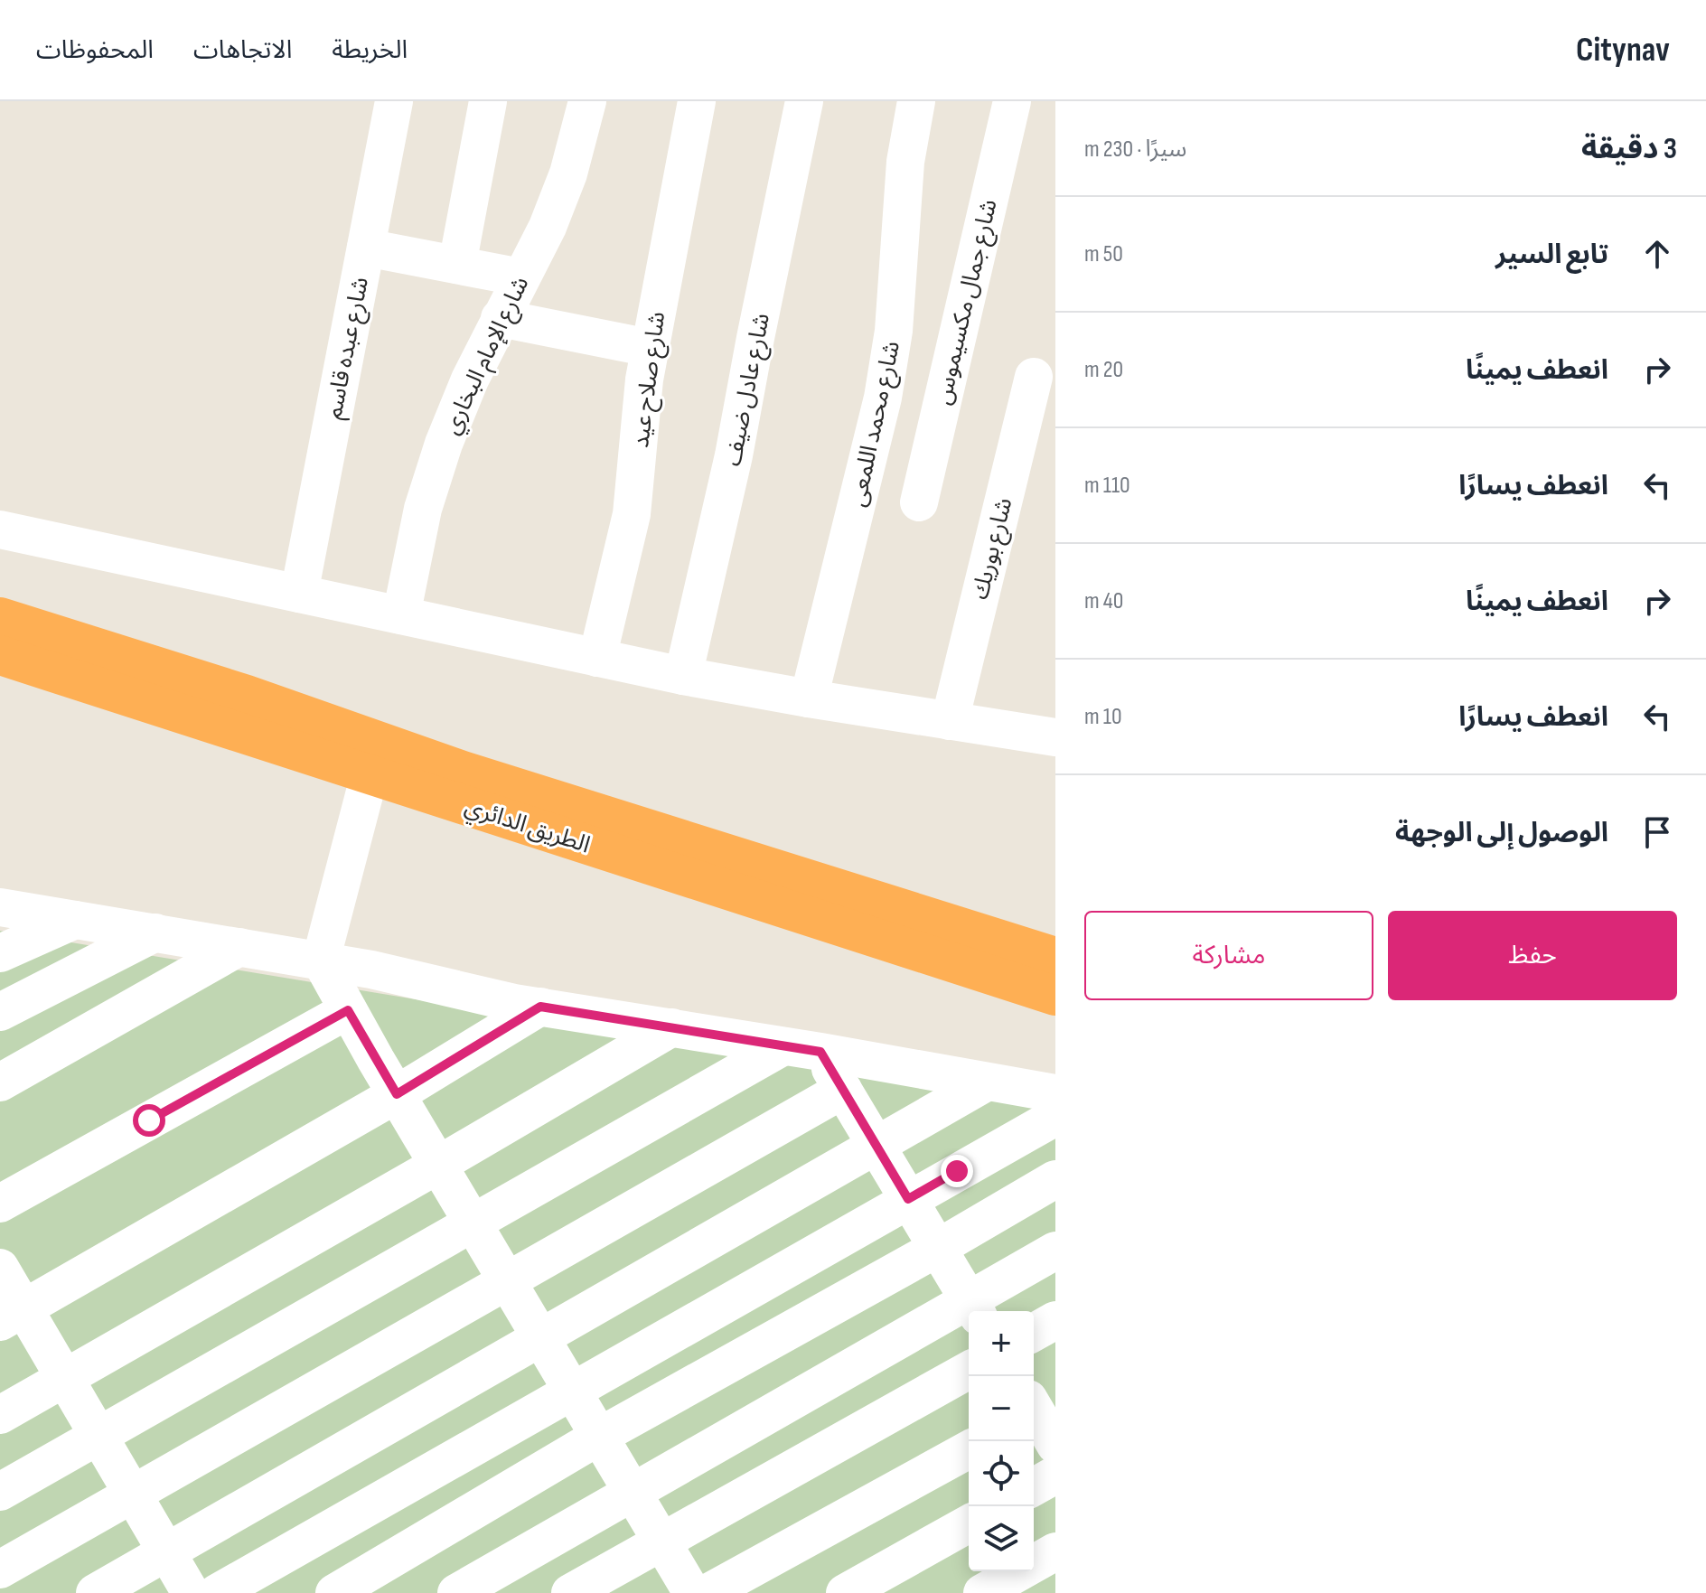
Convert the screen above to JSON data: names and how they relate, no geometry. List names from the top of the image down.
{
  "streets": {
    "highway": ["الطريق الدائري"],
    "street": [
      "شارع جمال مكسيموس",
      "شارع عبده قاسم",
      "شارع الإمام البخاري",
      "شارع صلاح عيد",
      "شارع عادل ضيف",
      "شارع محمد اللمعى",
      "شارع بوريك"
    ]
  },
  "page": {
    "header": "Citynav",
    "nav": ["الخريطة", "الاتجاهات", "المحفوظات"],
    "heading": ["3 دقيقة", "سيرًا · 230 m"],
    "list": [
      ["تابع السير", "50 m"],
      ["انعطف يمينًا", "20 m"],
      ["انعطف يسارًا", "110 m"],
      ["انعطف يمينًا", "40 m"],
      ["انعطف يسارًا", "10 m"],
      "الوصول إلى الوجهة"
    ],
    "buttons": ["حفظ", "مشاركة"],
    "map_buttons": ["+", "−"]
  }
}
